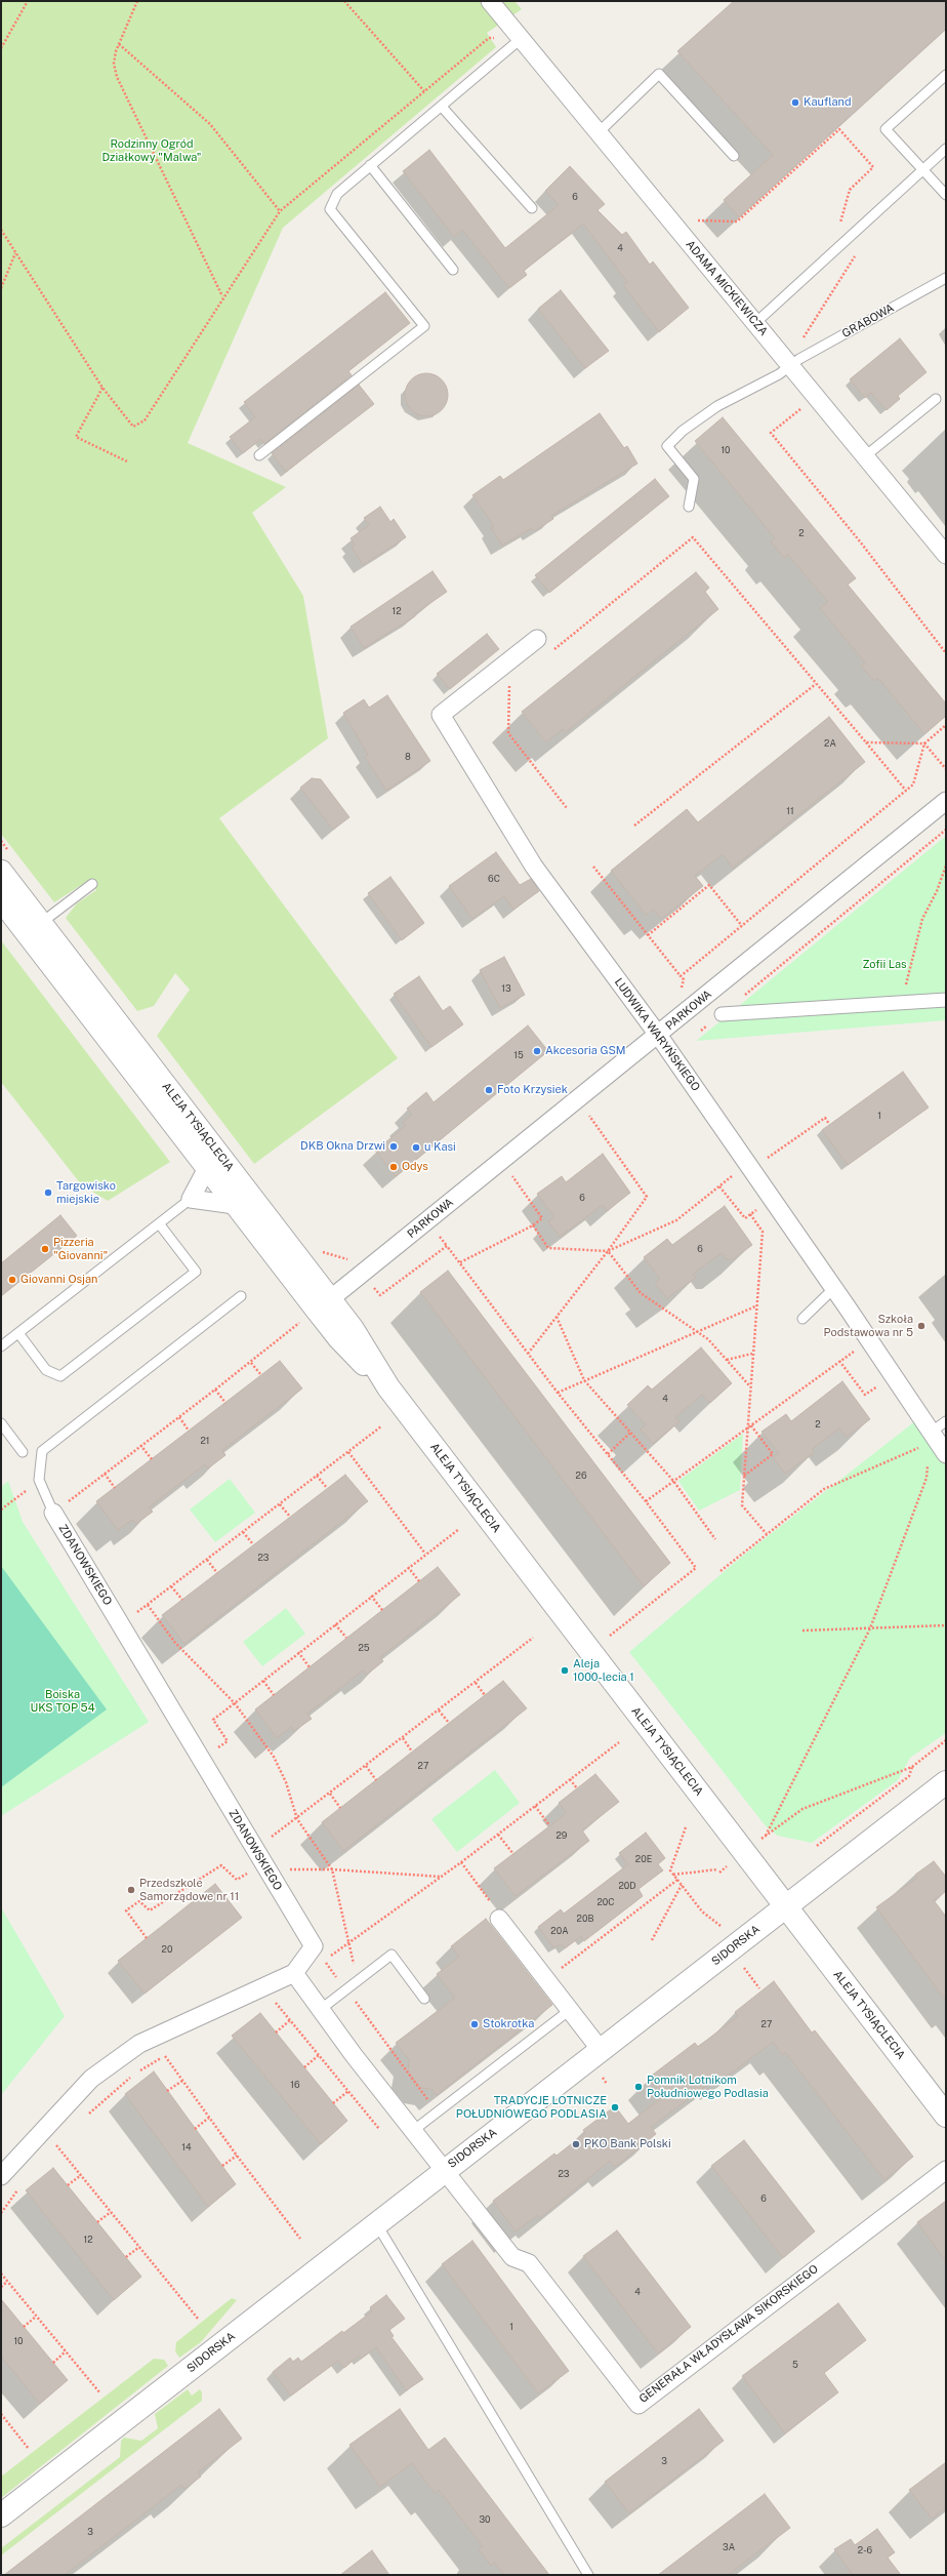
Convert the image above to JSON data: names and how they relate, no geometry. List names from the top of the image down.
{
  "streets": {
    "street": [
      "ADAMA MICKIEWICZA",
      "PARKOWA",
      "LUDWIKA WARYŃSKIEGO",
      "ALEJA TYSIĄCLECIA",
      "ZDANOWSKIEGO",
      "SIDORSKA",
      "GENERAŁA WŁADYSŁAWA SIKORSKIEGO"
    ],
    "lane": ["GRABOWA"]
  },
  "crossings": [
    ["ADAMA MICKIEWICZA", "GRABOWA"],
    ["PARKOWA", "LUDWIKA WARYŃSKIEGO"],
    ["PARKOWA", "ALEJA TYSIĄCLECIA"],
    ["ALEJA TYSIĄCLECIA", "SIDORSKA"],
    ["SIDORSKA", "GENERAŁA WŁADYSŁAWA SIKORSKIEGO"]
  ],
  "parks": ["Rodzinny Ogród Działkowy \"Malwa\"", "Zofii Las", "Boiska UKS TOP 54"],
  "places": [
    "Kaufland",
    "Akcesoria GSM",
    "Foto Krzysiek",
    "DKB Okna Drzwi",
    "u Kasi",
    "Odys",
    "Targowisko miejskie",
    "Pizzeria \"Giovanni\"",
    "Giovanni Osjan",
    "Szkoła Podstawowa nr 5",
    "Aleja 1000-lecia 1",
    "Przedszkole Samorządowe nr 11",
    "Stokrotka",
    "Pomnik Lotnikom Południowego Podlasia",
    "TRADYCJE LOTNICZE POŁUDNIOWEGO PODLASIA",
    "PKO Bank Polski"
  ],
  "house_numbers": [
    "6",
    "4",
    "10",
    "2",
    "12",
    "2A",
    "8",
    "11",
    "6C",
    "13",
    "15",
    "1",
    "6",
    "6",
    "4",
    "2",
    "21",
    "26",
    "23",
    "25",
    "27",
    "29",
    "20E",
    "20D",
    "20C",
    "20B",
    "20A",
    "20",
    "27",
    "16",
    "14",
    "23",
    "6",
    "12",
    "4",
    "1",
    "10",
    "5",
    "3",
    "30",
    "3",
    "3A",
    "2-6"
  ]
}
